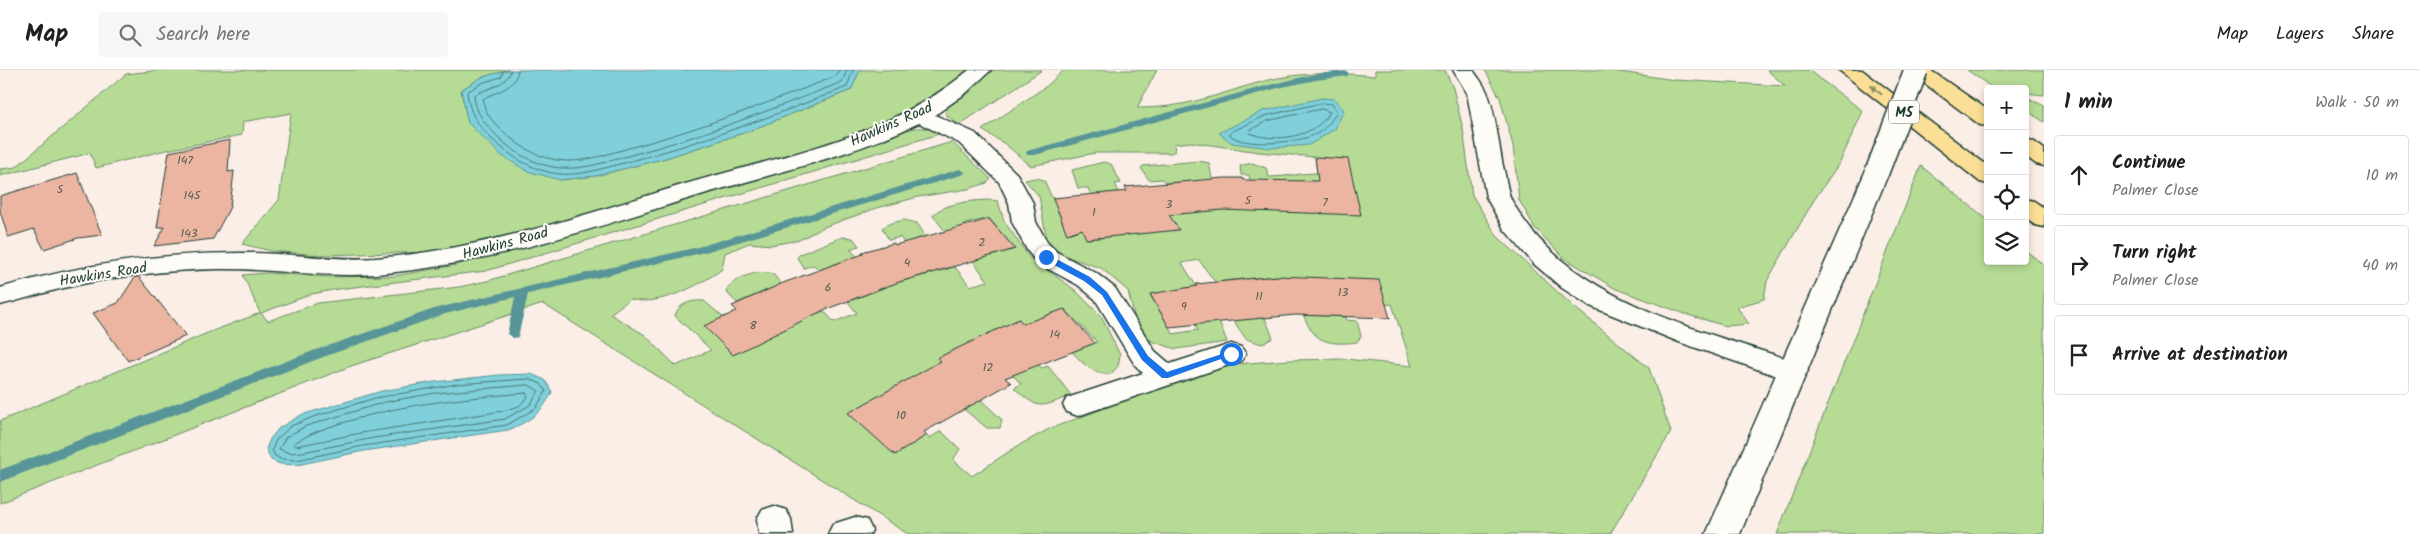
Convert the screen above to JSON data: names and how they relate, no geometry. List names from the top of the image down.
{
  "streets": {
    "highway": ["M5"],
    "street": ["Hawkins Road"]
  },
  "house_numbers": [
    "147",
    "5",
    "145",
    "5",
    "7",
    "3",
    "1",
    "143",
    "2",
    "4",
    "6",
    "13",
    "11",
    "9",
    "8",
    "14",
    "12",
    "10"
  ],
  "page": {
    "header": "Map",
    "search": "Search here",
    "nav": ["Map", "Layers", "Share"],
    "heading": ["1 min", "Walk · 50 m"],
    "map_buttons": ["+", "−"],
    "list": [
      ["Continue", "Palmer Close", "10 m"],
      ["Turn right", "Palmer Close", "40 m"],
      "Arrive at destination"
    ]
  }
}
